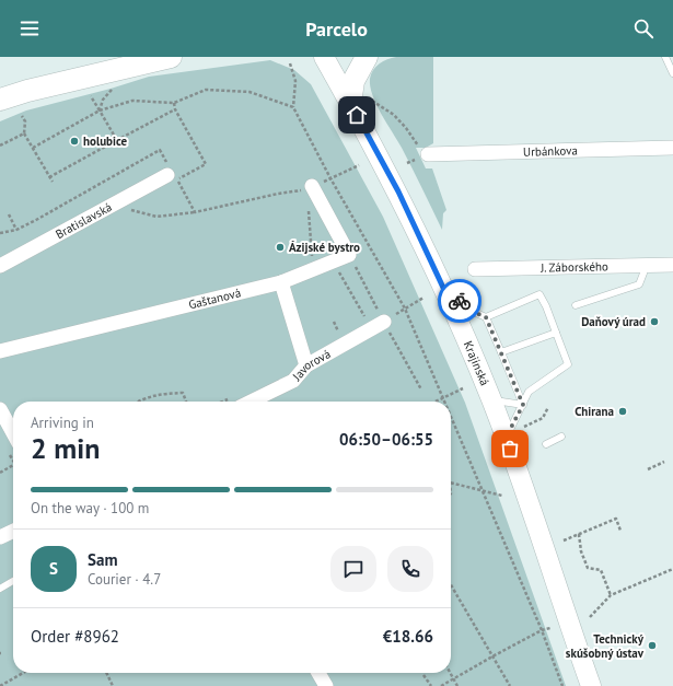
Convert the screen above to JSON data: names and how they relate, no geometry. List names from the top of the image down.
{
  "streets": {
    "main road": ["Krajinská"],
    "street": [
      "Urbánkova",
      "Bratislavská",
      "J. Záborského",
      "Gaštanová",
      "Javorová"
    ]
  },
  "places": [
    "holubice",
    "Ázijské bystro",
    "Daňový úrad",
    "Chirana",
    "Technický skúšobný ústav"
  ],
  "page": {
    "header": "Parcelo",
    "heading": ["2 min", "Arriving in", "06:50–06:55"],
    "panel": [
      "Sam",
      "Courier · 4.7",
      "Order #8962",
      "€18.66"
    ],
    "bar": "On the way · 100 m",
    "round": "S"
  }
}
